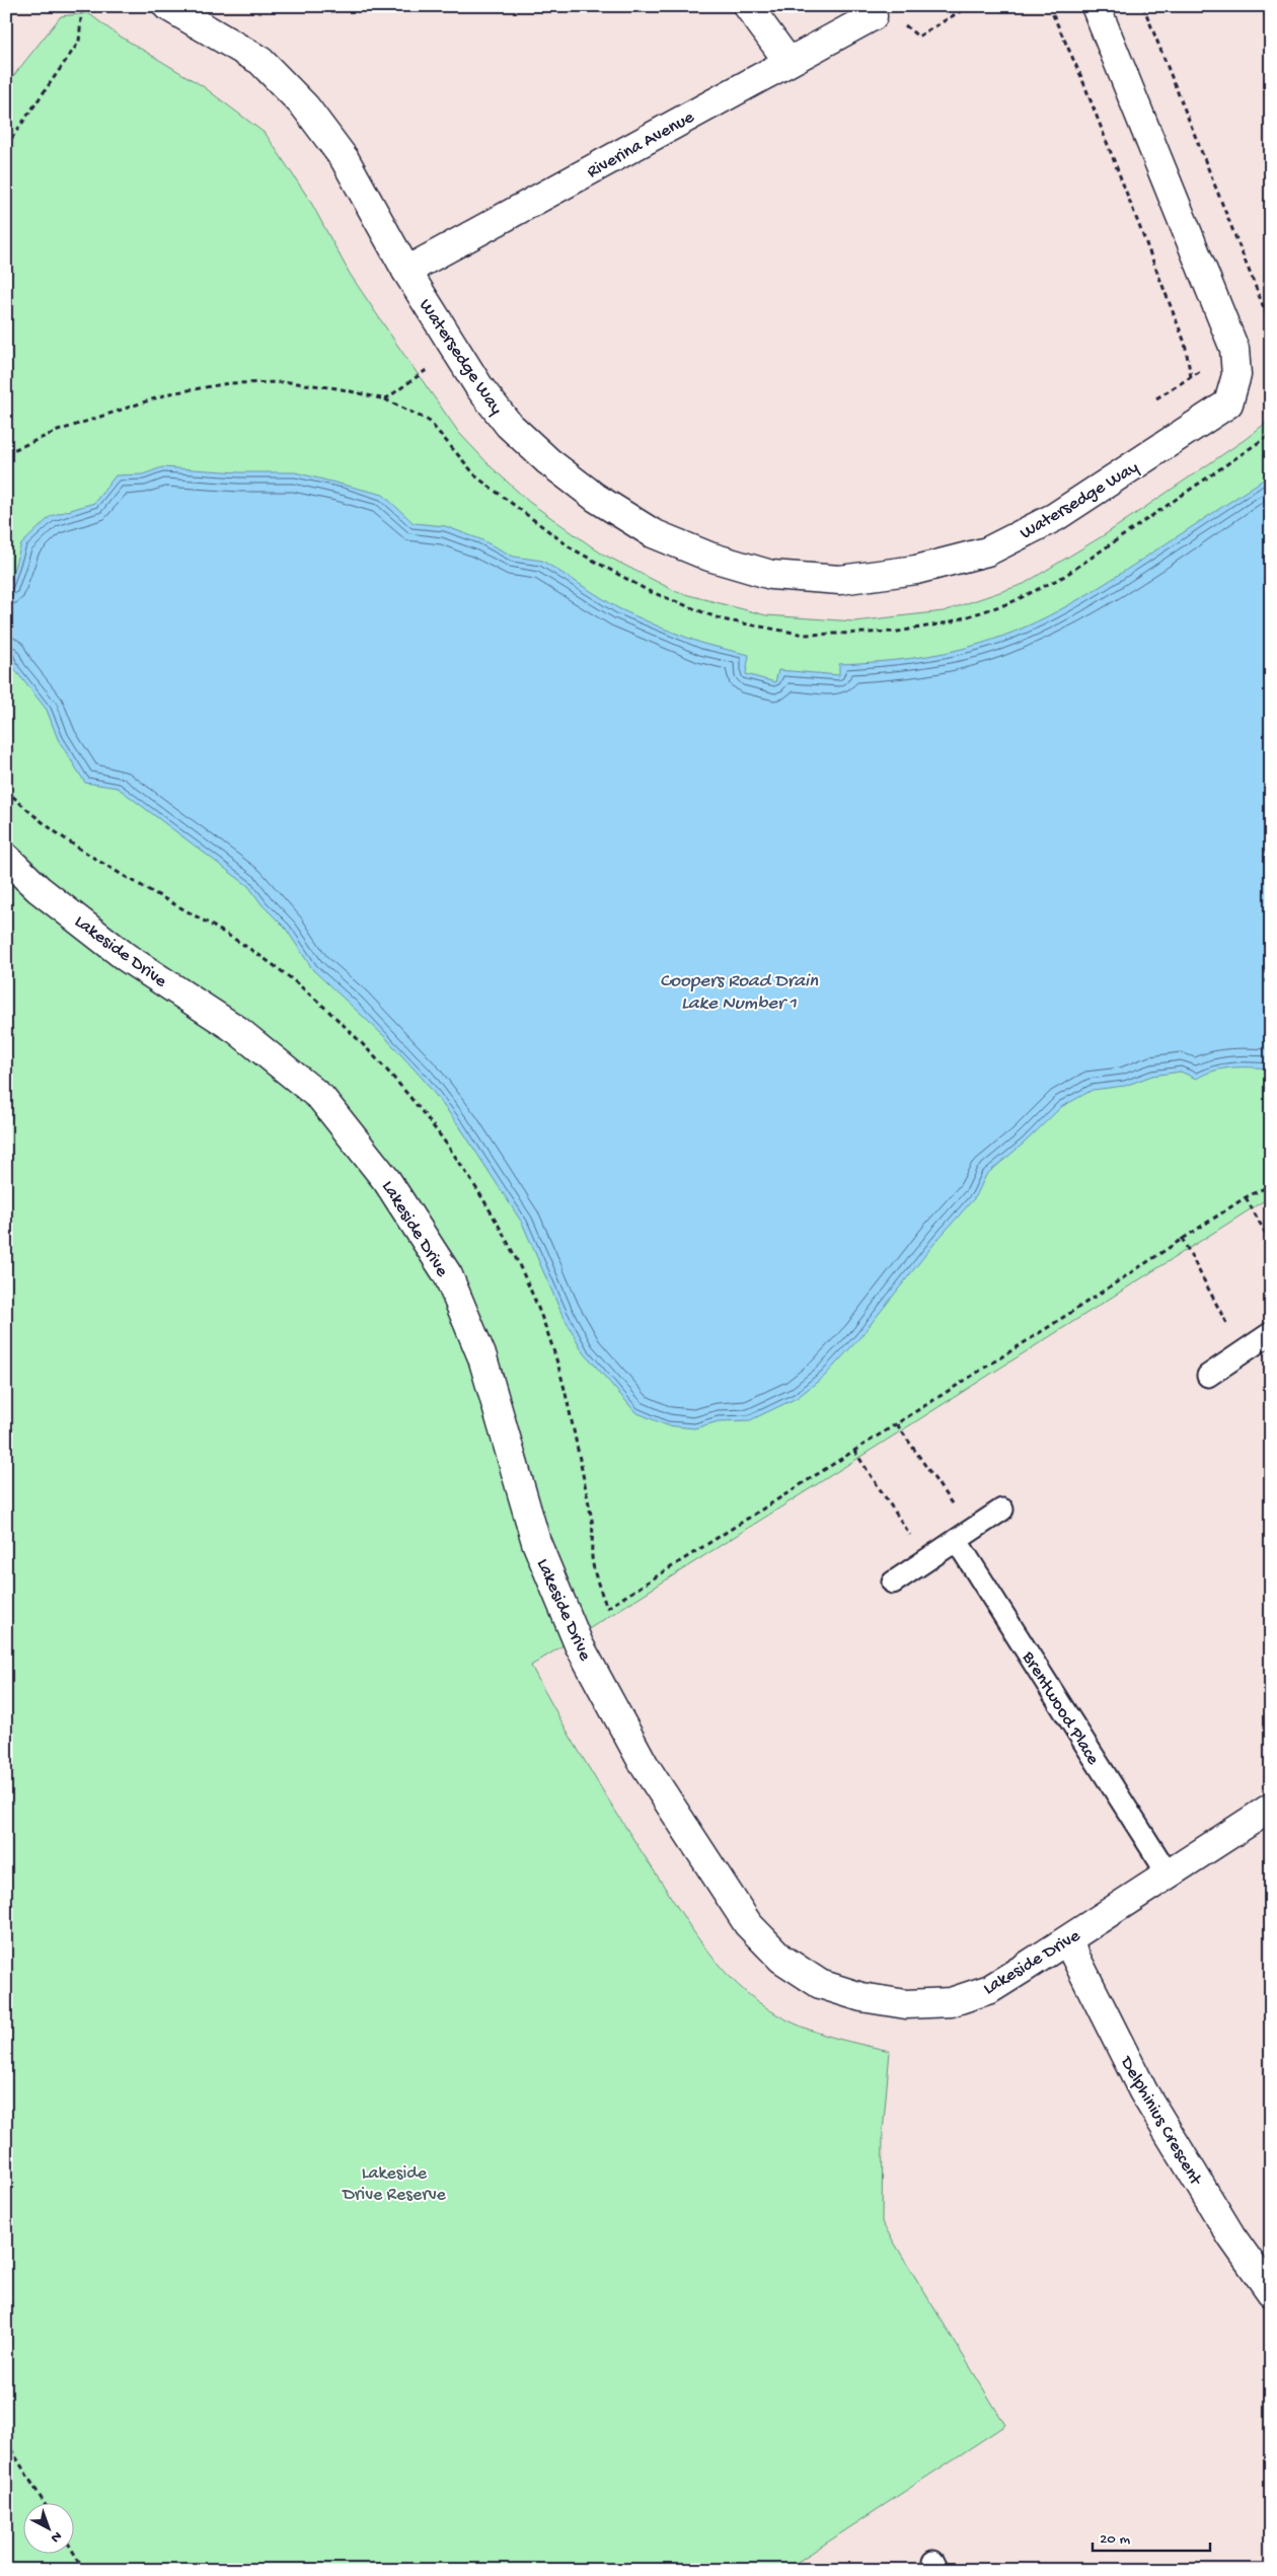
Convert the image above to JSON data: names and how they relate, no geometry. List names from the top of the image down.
{
  "streets": {
    "street": [
      "Riverina Avenue",
      "Watersedge Way",
      "Lakeside Drive",
      "Delphinius Crescent"
    ],
    "lane": ["Brentwood Place"]
  },
  "crossings": [
    ["Riverina Avenue", "Watersedge Way"],
    ["Lakeside Drive", "Brentwood Place"],
    ["Lakeside Drive", "Delphinius Crescent"]
  ],
  "water": ["Coopers Road Drain Lake Number 1"],
  "parks": ["Lakeside Drive Reserve"],
  "scale_bar": "20 m",
  "north": "bottom right"
}
